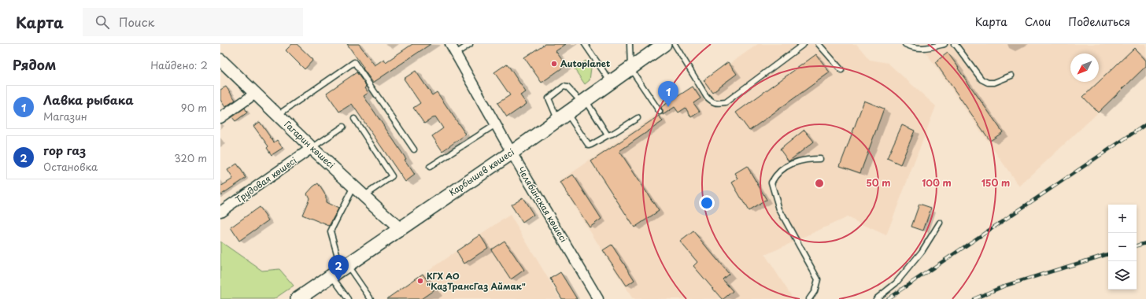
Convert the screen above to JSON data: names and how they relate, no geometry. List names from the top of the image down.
{
  "streets": {
    "main road": ["Карбышев көшесі"],
    "street": ["Гагарин көшесі", "Трудовая көшесі", "Челябинская көшесі"]
  },
  "crossings": [
    ["Гагарин көшесі", "Карбышев көшесі"],
    ["Гагарин көшесі", "Трудовая көшесі"],
    ["Карбышев көшесі", "Челябинская көшесі"]
  ],
  "places": ["Autoplanet", "КГХ АО \"КазТрансГаз Аймак\""],
  "north": "bottom left",
  "page": {
    "header": "Карта",
    "search": "Поиск",
    "nav": ["Карта", "Слои", "Поделиться"],
    "heading": ["Рядом", "Найдено: 2"],
    "pins": ["1", "2"],
    "list": [
      {
        "mark": "1",
        "name": "Лавка рыбака",
        "note": "Магазин",
        "value": "90 m"
      },
      {
        "mark": "2",
        "name": "гор газ",
        "note": "Остановка",
        "value": "320 m"
      }
    ],
    "map_buttons": ["+", "−"]
  },
  "rings": ["50 m", "100 m", "150 m"]
}
